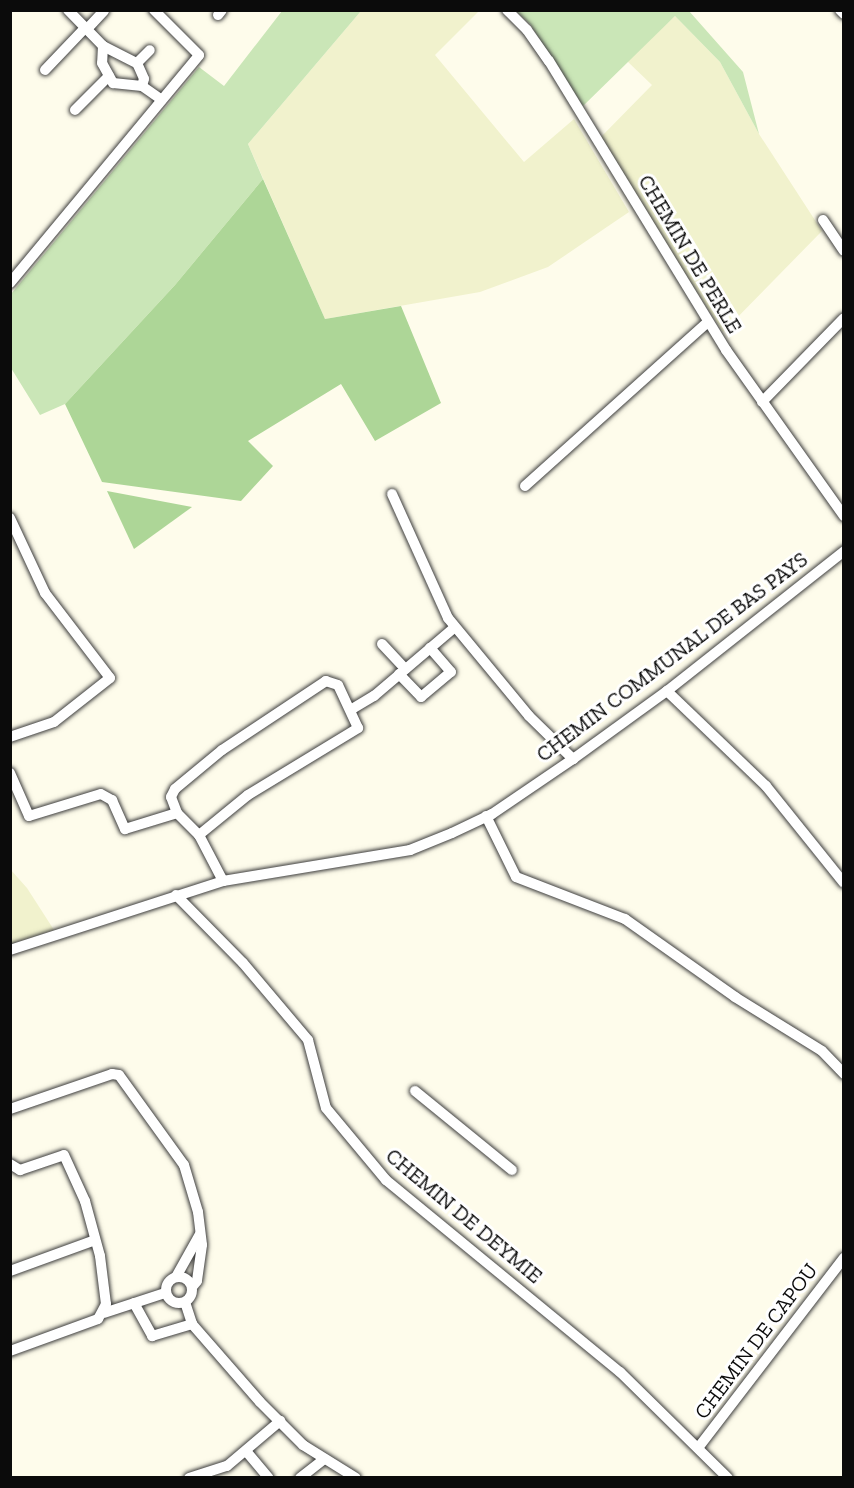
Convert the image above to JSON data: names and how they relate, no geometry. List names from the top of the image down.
{
  "streets": {
    "street": [
      "CHEMIN DE PERLE",
      "CHEMIN COMMUNAL DE BAS PAYS",
      "CHEMIN DE DEYMIE",
      "CHEMIN DE CAPOU"
    ]
  },
  "crossings": [
    ["CHEMIN COMMUNAL DE BAS PAYS", "CHEMIN DE DEYMIE"],
    ["CHEMIN DE DEYMIE", "CHEMIN DE CAPOU"]
  ]
}
